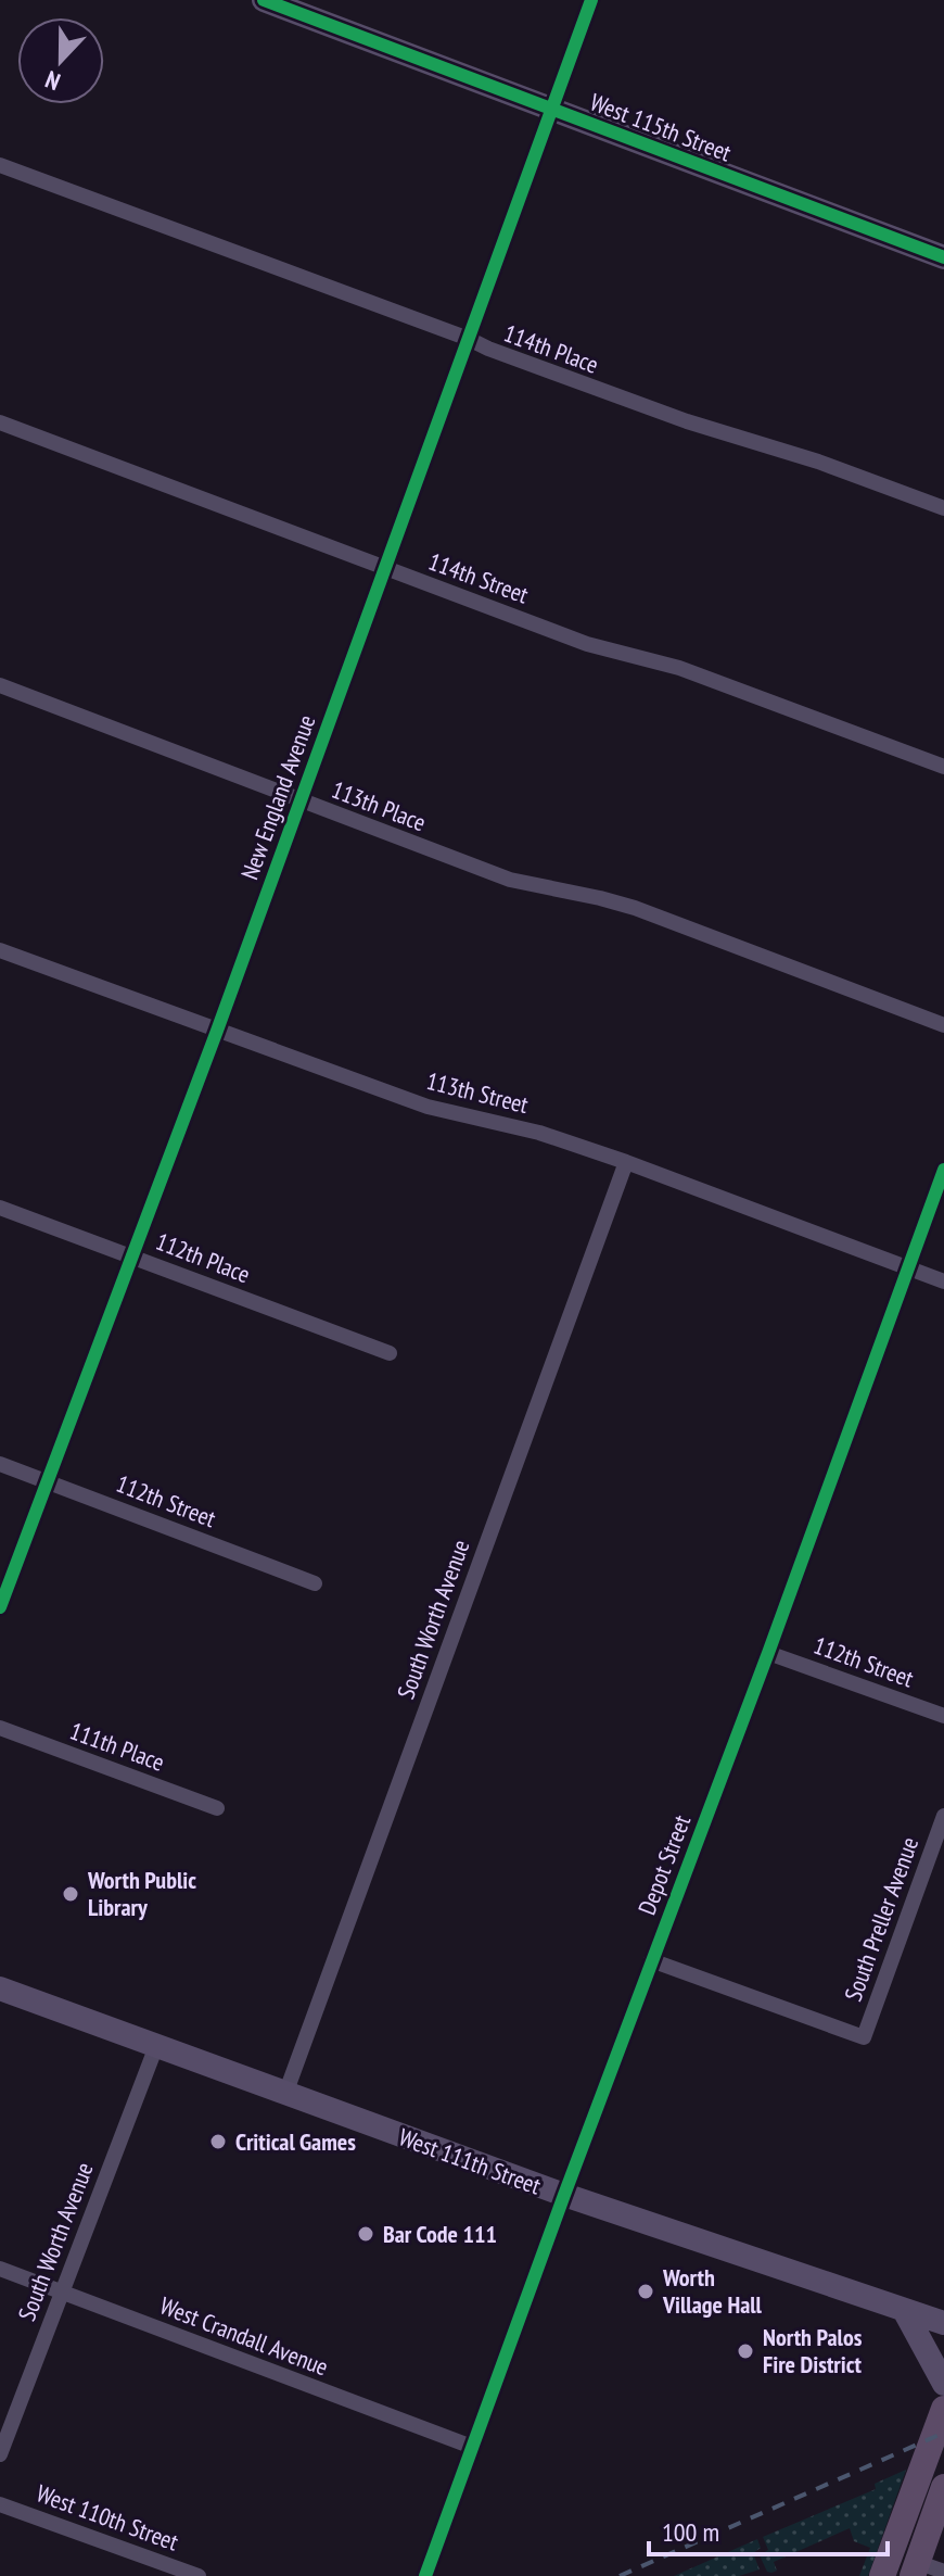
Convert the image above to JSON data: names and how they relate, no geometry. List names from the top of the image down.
{
  "streets": {
    "main road": ["West 115th Street", "West 111th Street"],
    "street": [
      "114th Place",
      "114th Street",
      "New England Avenue",
      "113th Place",
      "113th Street",
      "112th Place",
      "112th Street",
      "South Worth Avenue",
      "111th Place",
      "Depot Street",
      "South Preller Avenue",
      "West Crandall Avenue",
      "West 110th Street"
    ]
  },
  "crossings": [
    ["West 115th Street", "New England Avenue"],
    ["114th Place", "New England Avenue"],
    ["114th Street", "New England Avenue"],
    ["New England Avenue", "113th Place"],
    ["New England Avenue", "113th Street"],
    ["New England Avenue", "112th Place"],
    ["New England Avenue", "112th Street"],
    ["113th Street", "South Worth Avenue"],
    ["113th Street", "Depot Street"],
    ["112th Street", "Depot Street"],
    ["South Worth Avenue", "West 111th Street"],
    ["South Worth Avenue", "West Crandall Avenue"],
    ["Depot Street", "South Preller Avenue"],
    ["Depot Street", "West 111th Street"],
    ["Depot Street", "West Crandall Avenue"]
  ],
  "places": [
    "Worth Public Library",
    "Critical Games",
    "Bar Code 111",
    "Worth Village Hall",
    "North Palos Fire District"
  ],
  "scale_bar": "100 m",
  "north": "bottom"
}
